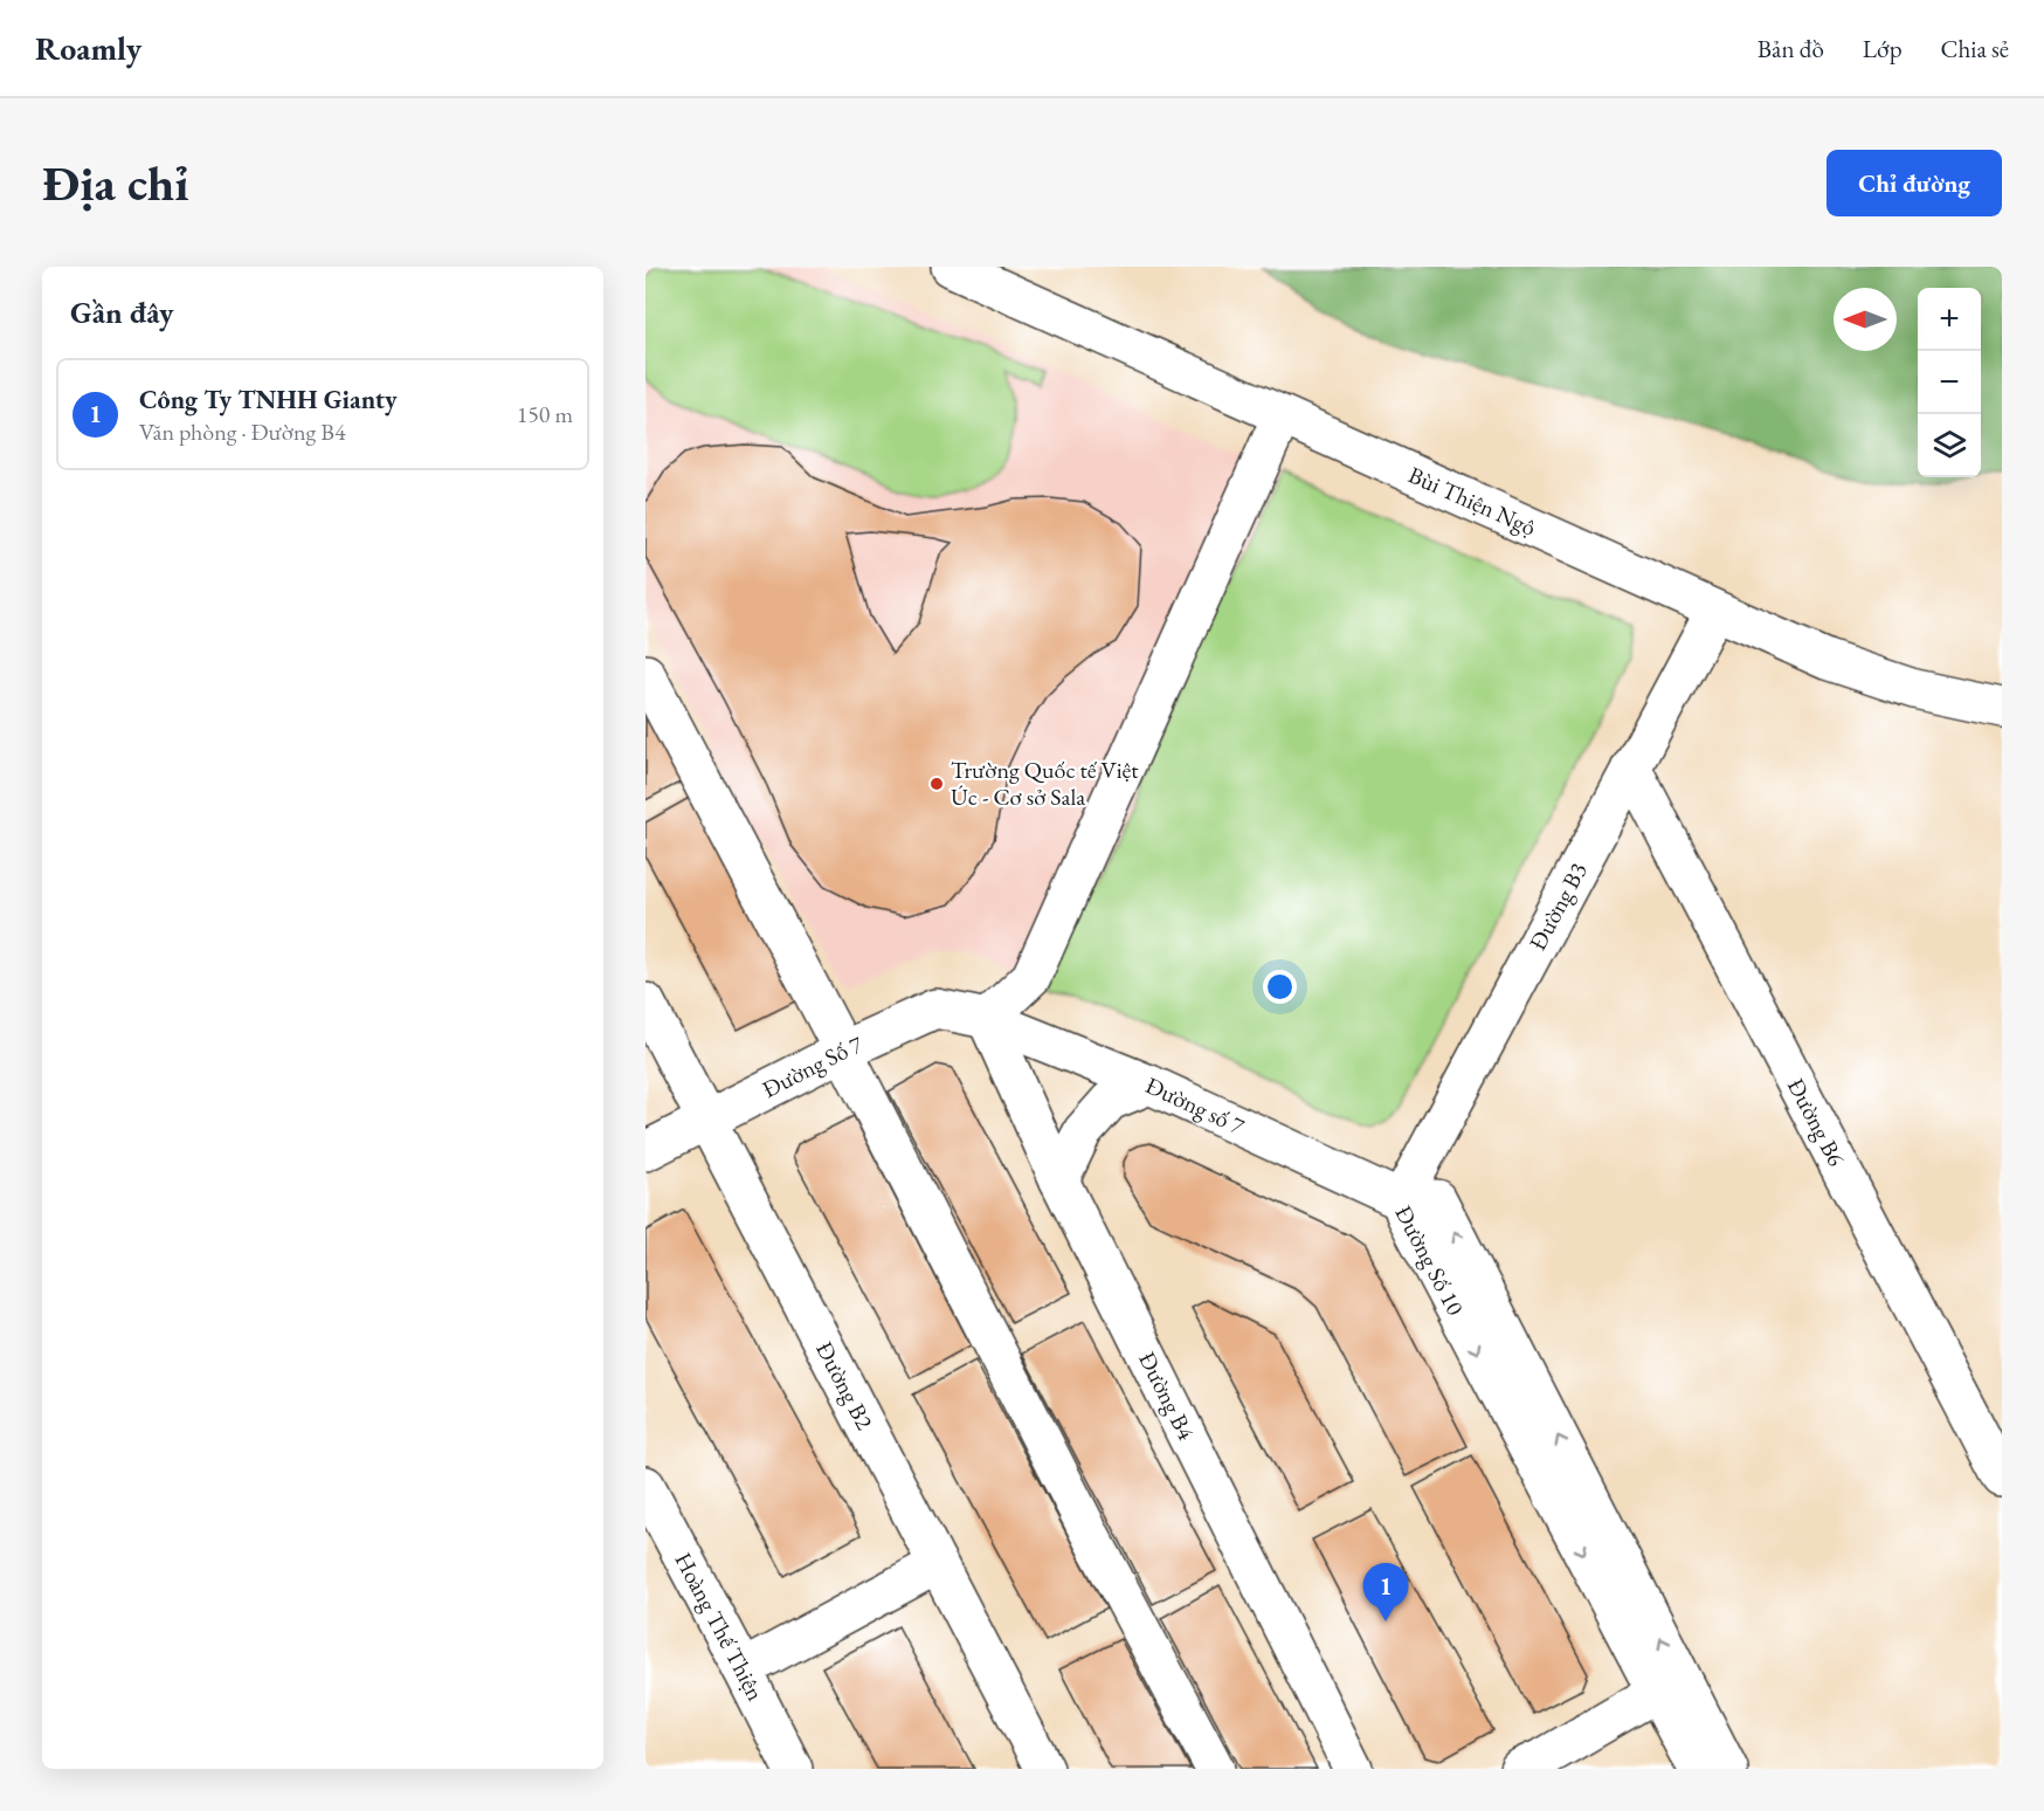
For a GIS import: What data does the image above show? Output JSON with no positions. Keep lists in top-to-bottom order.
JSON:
{
  "streets": {
    "street": [
      "Bùi Thiện Ngộ",
      "Đường B3",
      "Đường Số 7",
      "Đường số 7",
      "Đường B6",
      "Đường Số 10",
      "Đường B2",
      "Đường B4",
      "Hoàng Thế Thiện"
    ]
  },
  "crossings": [
    ["Bùi Thiện Ngộ", "Đường B3"],
    ["Đường B3", "Đường số 7"],
    ["Đường B3", "Đường B6"],
    ["Đường B3", "Đường Số 10"],
    ["Đường Số 7", "Đường số 7"],
    ["Đường Số 7", "Đường B2"],
    ["Đường Số 7", "Đường B4"],
    ["Đường số 7", "Đường Số 10"],
    ["Đường số 7", "Đường B4"]
  ],
  "places": ["Trường Quốc tế Việt Úc - Cơ sở Sala"],
  "north": "left",
  "page": {
    "header": "Roamly",
    "nav": ["Bản đồ", "Lớp", "Chia sẻ"],
    "buttons": "Chỉ đường",
    "title": "Địa chỉ",
    "heading": "Gần đây",
    "map_buttons": ["+", "−"],
    "list": [
      {
        "mark": "1",
        "name": "Công Ty TNHH Gianty",
        "note": "Văn phòng · Đường B4",
        "value": "150 m"
      }
    ],
    "pins": "1"
  }
}
